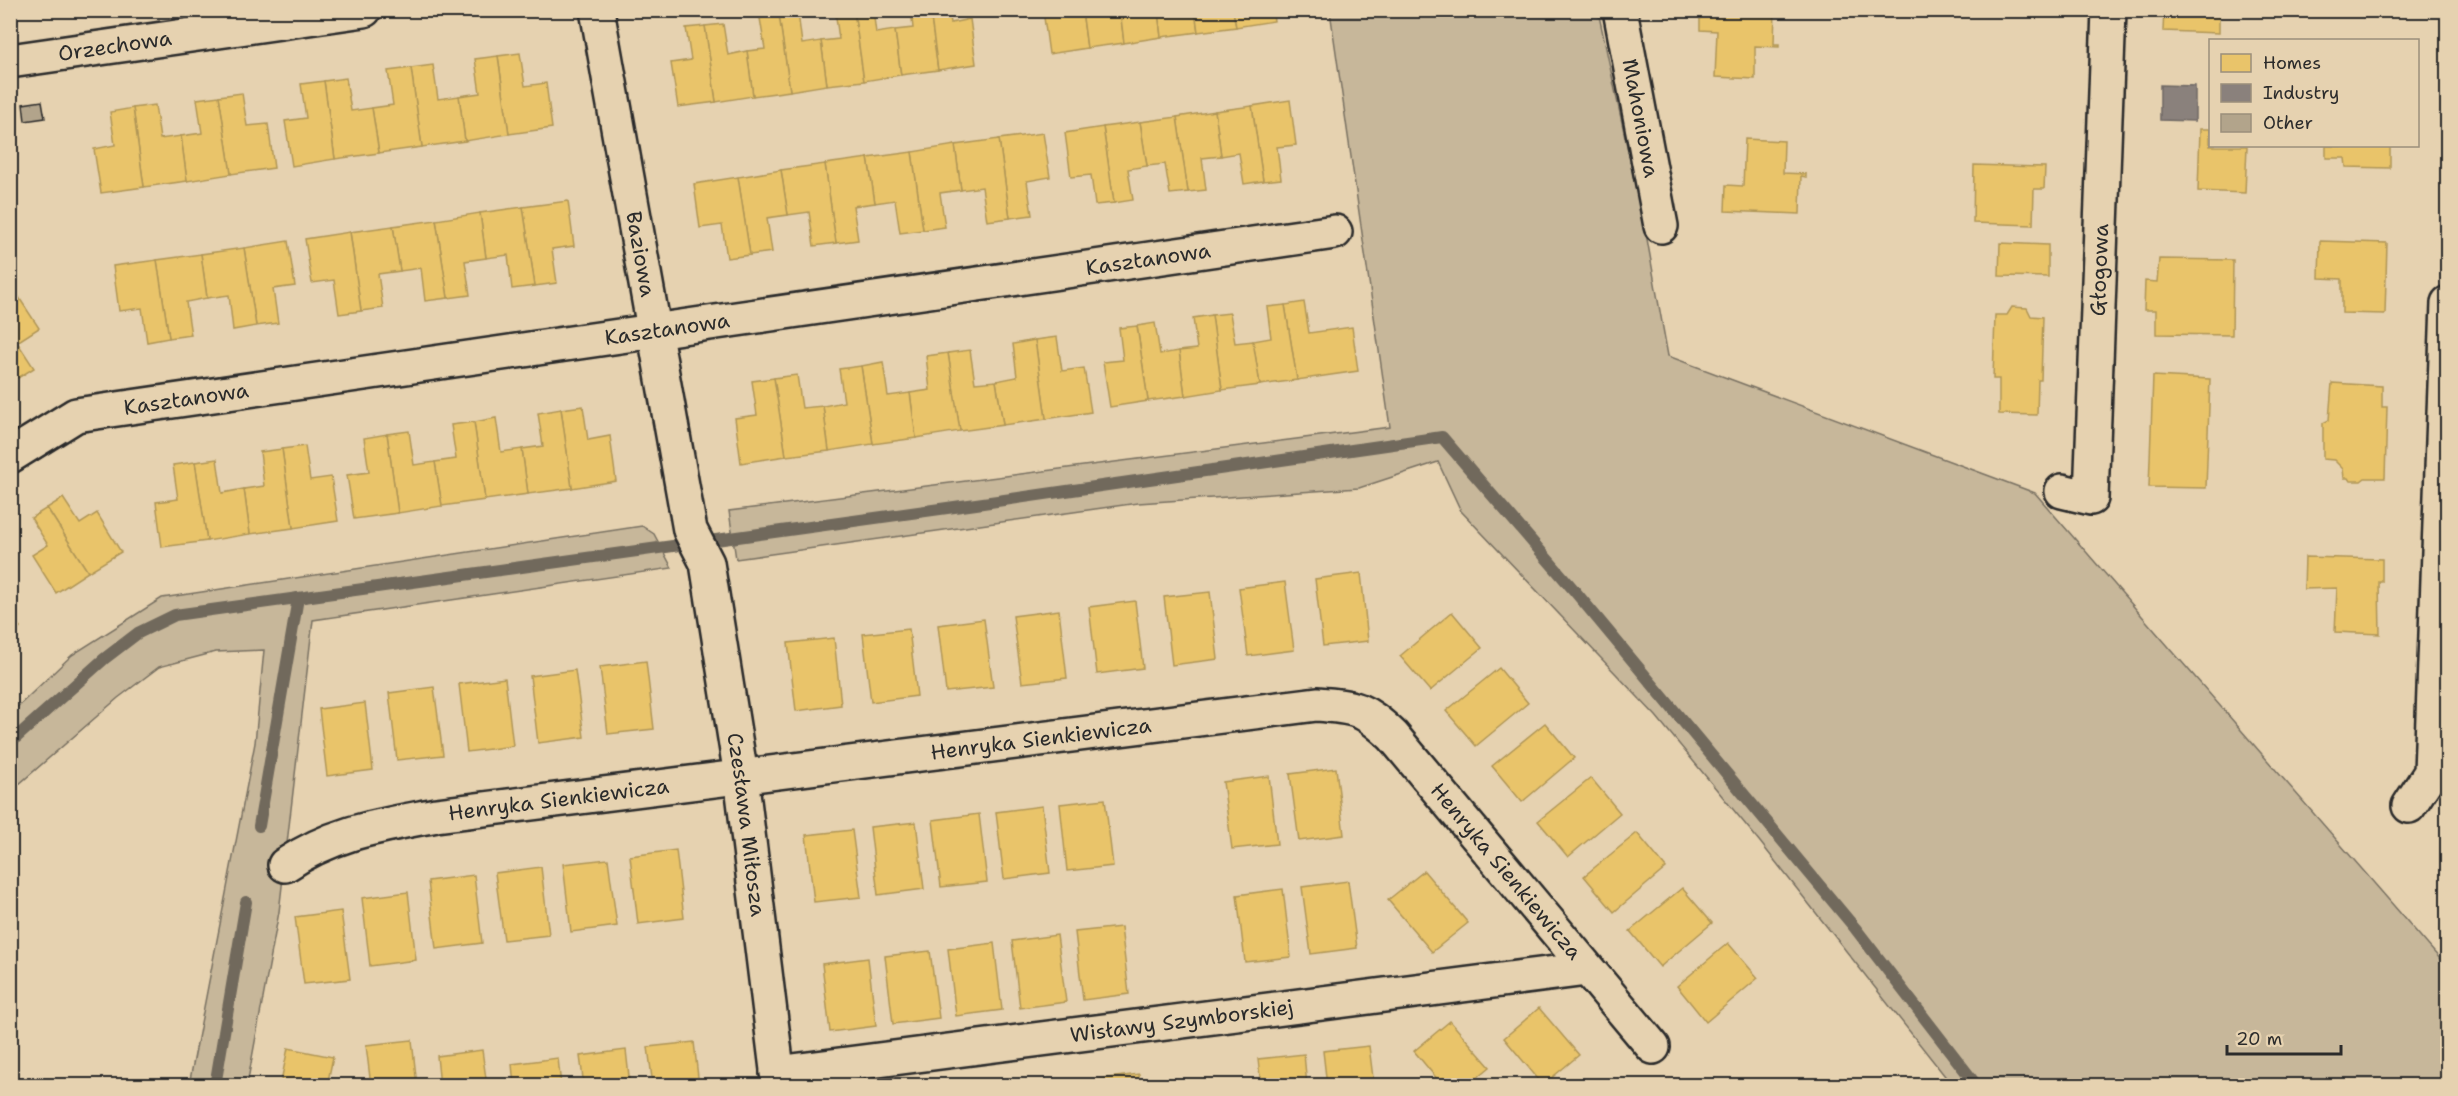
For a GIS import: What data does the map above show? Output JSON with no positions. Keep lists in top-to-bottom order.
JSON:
{
  "streets": {
    "street": [
      "Orzechowa",
      "Mahoniowa",
      "Baziowa",
      "Kasztanowa",
      "Głogowa",
      "Henryka Sienkiewicza",
      "Czesława Miłosza",
      "Wisławy Szymborskiej"
    ]
  },
  "crossings": [
    ["Baziowa", "Kasztanowa"],
    ["Baziowa", "Czesława Miłosza"],
    ["Henryka Sienkiewicza", "Czesława Miłosza"],
    ["Henryka Sienkiewicza", "Wisławy Szymborskiej"],
    ["Czesława Miłosza", "Wisławy Szymborskiej"]
  ],
  "legend": ["Homes", "Industry", "Other"],
  "scale_bar": "20 m"
}
